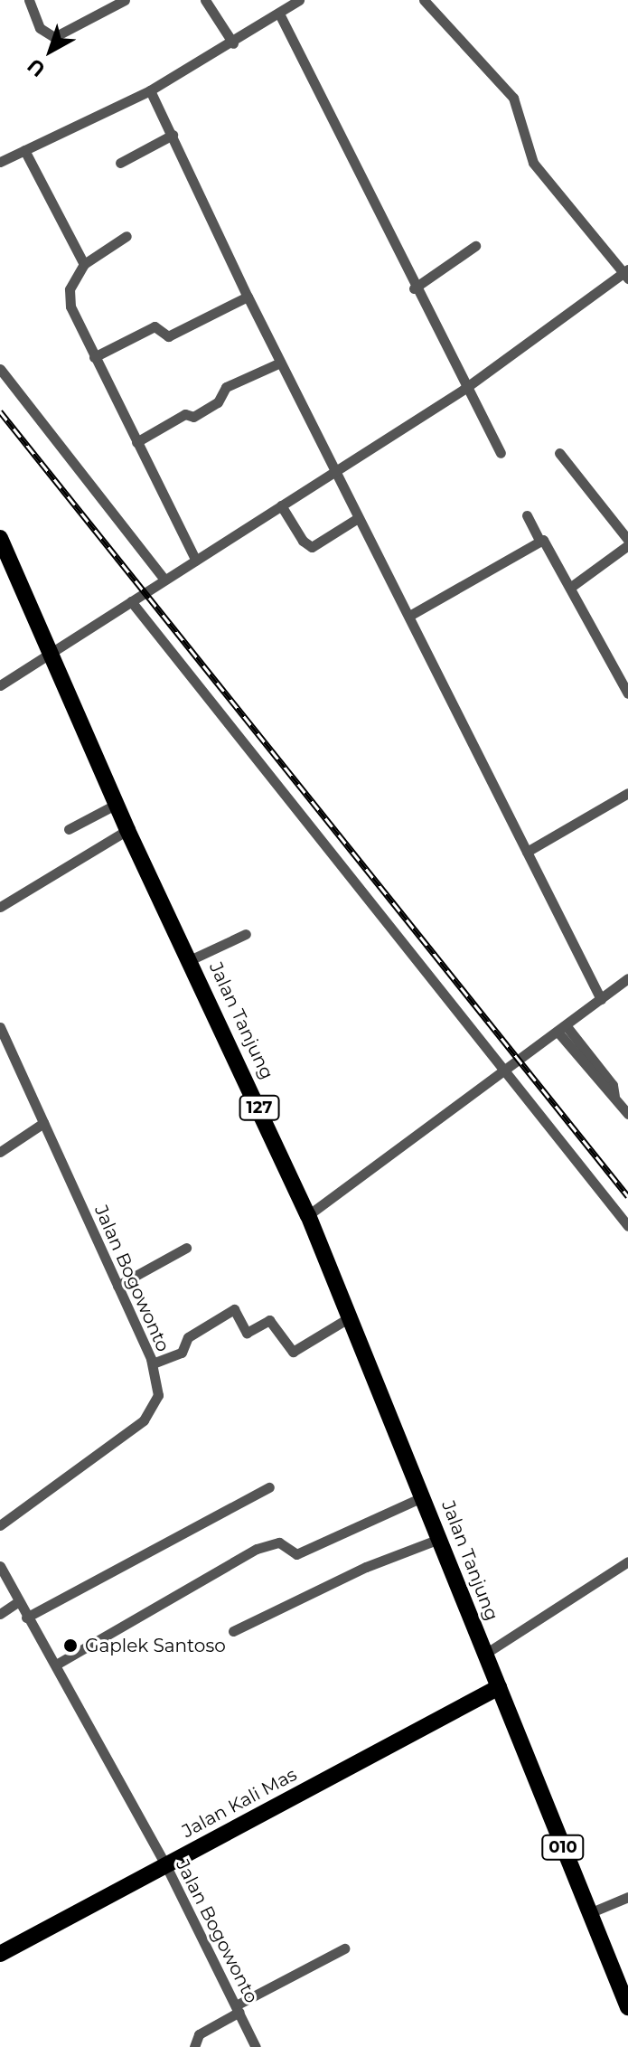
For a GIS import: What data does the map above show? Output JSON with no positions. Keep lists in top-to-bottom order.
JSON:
{
  "streets": {
    "main road": [
      "Jalan Tanjung",
      "127",
      "Jalan Kali Mas",
      "010"
    ],
    "street": ["Jalan Bogowonto"]
  },
  "crossings": [
    ["Jalan Tanjung", "Jalan Kali Mas"],
    ["Jalan Tanjung", "010"],
    ["Jalan Bogowonto", "Jalan Kali Mas"],
    ["Jalan Kali Mas", "010"]
  ],
  "places": ["Gaplek Santoso"],
  "north": "bottom left"
}
